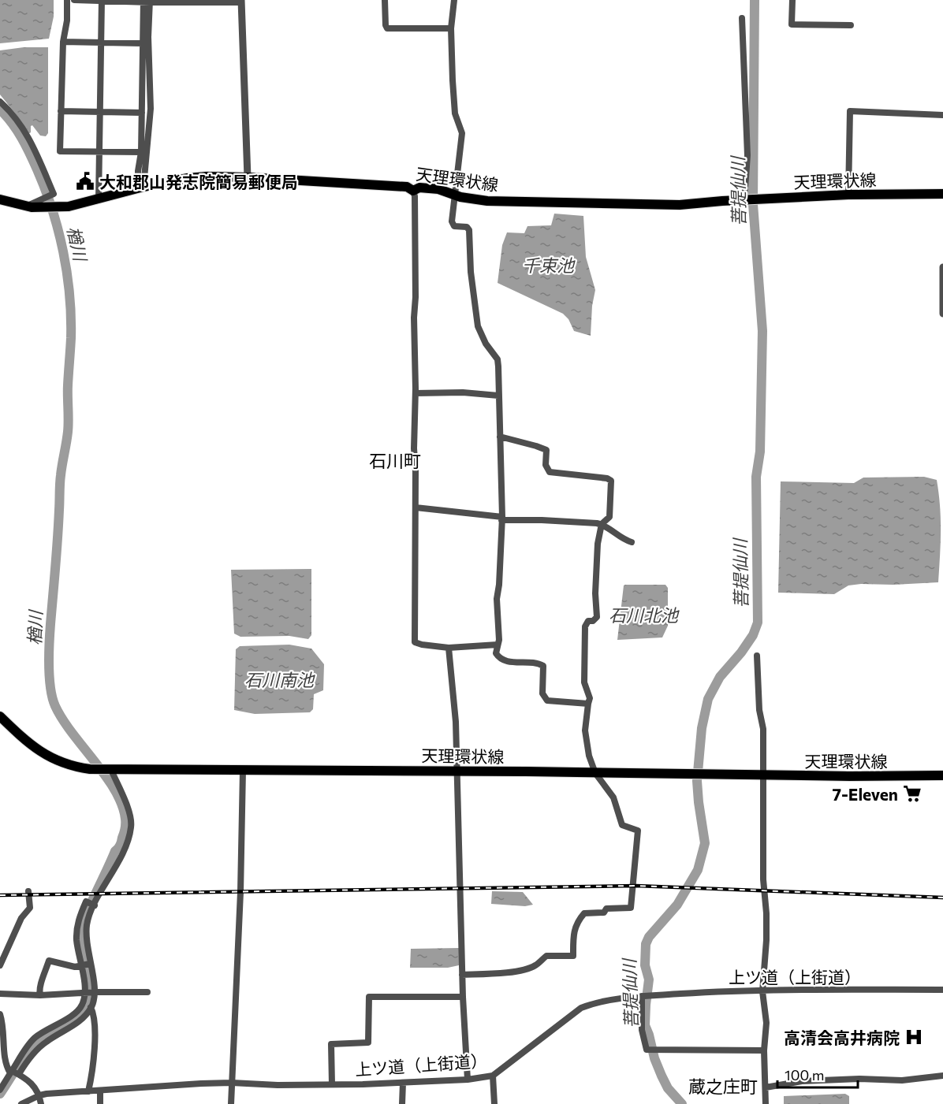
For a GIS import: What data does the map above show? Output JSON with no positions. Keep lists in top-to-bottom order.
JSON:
{
  "streets": {
    "main road": ["天理環状線"],
    "street": ["上ツ道（上街道）"]
  },
  "districts": ["石川町", "蔵之庄町"],
  "water": [
    "菩提仙川",
    "楢川",
    "千束池",
    "石川北池",
    "石川南池"
  ],
  "places": {
    "public building": ["大和郡山発志院簡易郵便局"],
    "supermarket": ["7-Eleven"],
    "hospital": ["高清会高井病院"]
  },
  "scale_bar": "100 m"
}
